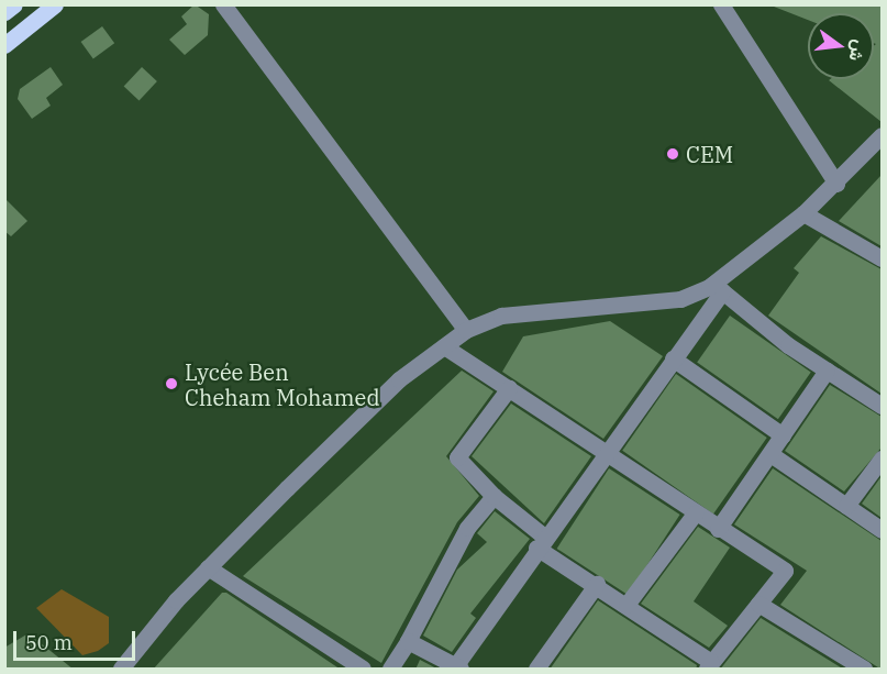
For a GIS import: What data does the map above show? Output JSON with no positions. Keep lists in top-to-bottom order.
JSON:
{
  "places": ["CEM", "Lycée Ben Cheham Mohamed"],
  "scale_bar": "50 m",
  "north": "right"
}
